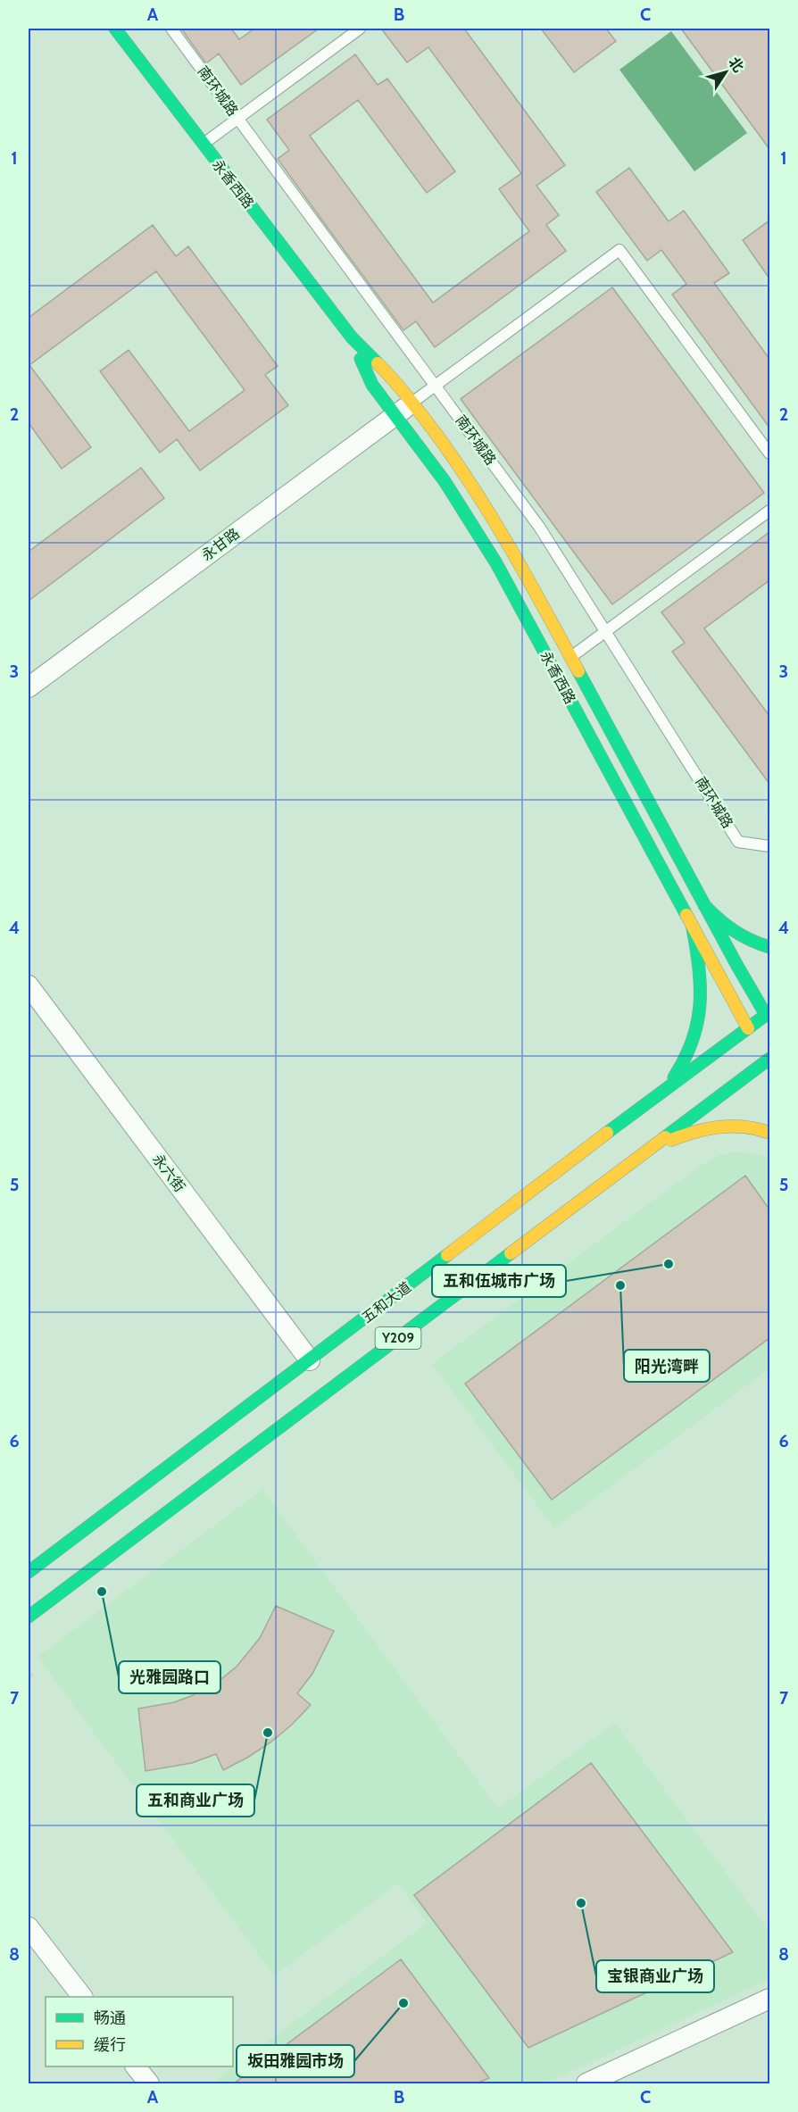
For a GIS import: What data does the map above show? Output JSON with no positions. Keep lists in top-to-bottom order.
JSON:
{
  "streets": {
    "main road": ["永香西路", "五和大道", "Y209"],
    "street": ["永甘路", "永六街"],
    "lane": ["南环城路"]
  },
  "crossings": [
    ["永香西路", "永甘路"],
    ["永香西路", "五和大道"],
    ["永六街", "五和大道"]
  ],
  "places": [
    "五和伍城市广场",
    "阳光湾畔",
    "光雅园路口",
    "五和商业广场",
    "宝银商业广场",
    "坂田雅园市场"
  ],
  "legend": ["畅通", "缓行"],
  "north": "top right",
  "grid": {
    "columns": ["A", "B", "C"],
    "rows": [
      "1",
      "2",
      "3",
      "4",
      "5",
      "6",
      "7",
      "8"
    ]
  }
}
